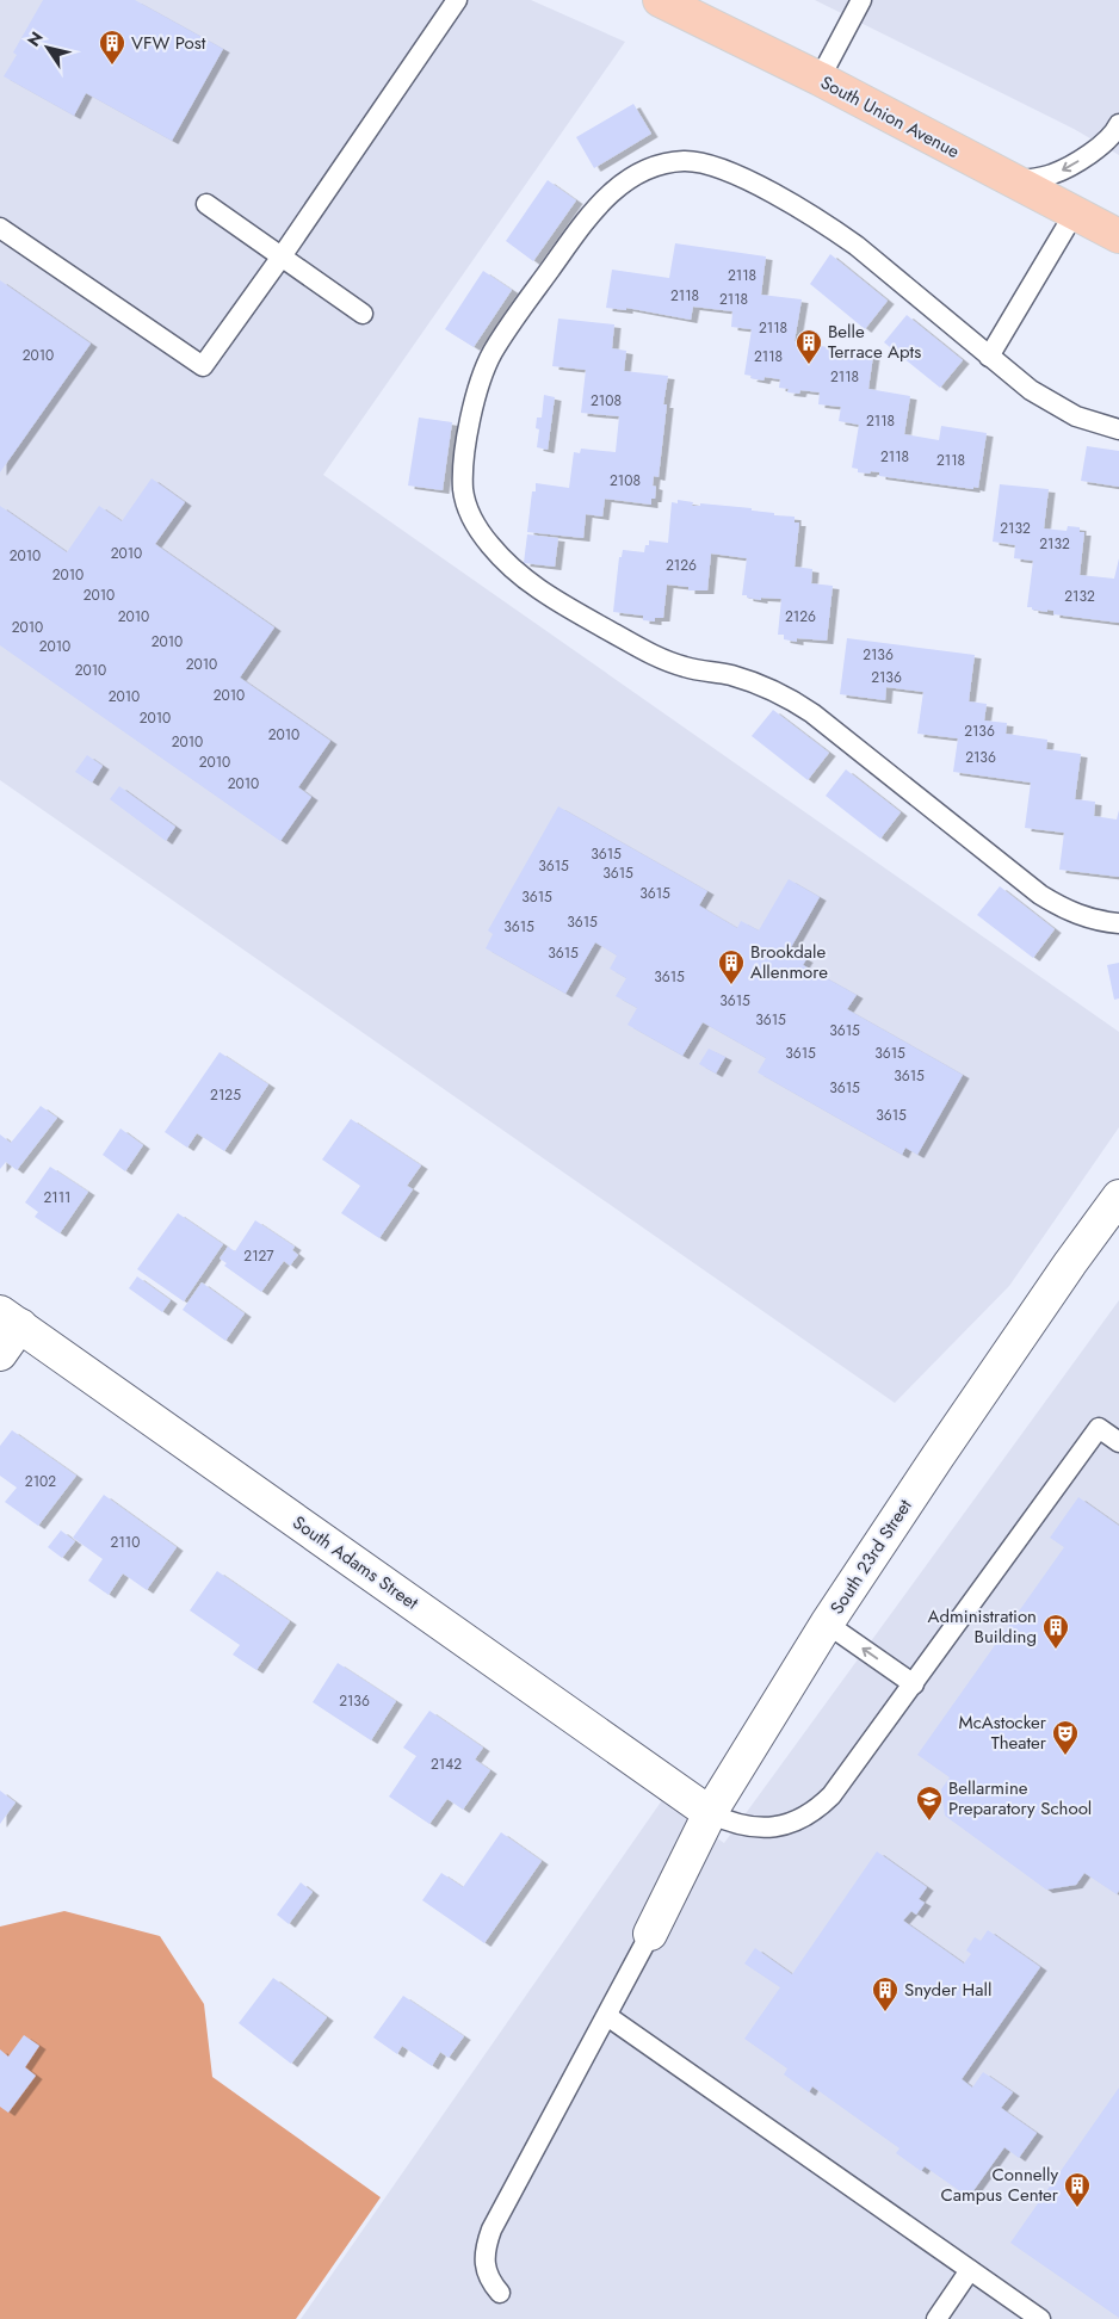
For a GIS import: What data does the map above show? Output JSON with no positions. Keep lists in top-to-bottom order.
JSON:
{
  "streets": {
    "main road": ["South Union Avenue"],
    "street": ["South 23rd Street", "South Adams Street"]
  },
  "crossings": [
    ["South 23rd Street", "South Adams Street"]
  ],
  "places": {
    "building": [
      "VFW Post",
      "Belle Terrace Apts",
      "Brookdale Allenmore",
      "Administration Building",
      "Snyder Hall",
      "Connelly Campus Center"
    ],
    "theatre": ["McAstocker Theater"],
    "school or university": ["Bellarmine Preparatory School"]
  },
  "house_numbers": [
    "2118",
    "2118",
    "2118",
    "2118",
    "2010",
    "2118",
    "2118",
    "2108",
    "2118",
    "2118",
    "2118",
    "2108",
    "2132",
    "2132",
    "2010",
    "2010",
    "2126",
    "2010",
    "2010",
    "2132",
    "2010",
    "2126",
    "2010",
    "2010",
    "2010",
    "2136",
    "2010",
    "2010",
    "2136",
    "2010",
    "2010",
    "2010",
    "2136",
    "2010",
    "2010",
    "2136",
    "2010",
    "2010",
    "3615",
    "3615",
    "3615",
    "3615",
    "3615",
    "3615",
    "3615",
    "3615",
    "3615",
    "3615",
    "3615",
    "3615",
    "3615",
    "3615",
    "3615",
    "3615",
    "2125",
    "3615",
    "2111",
    "2127",
    "2102",
    "2110",
    "2136",
    "2142"
  ],
  "north": "top left"
}
